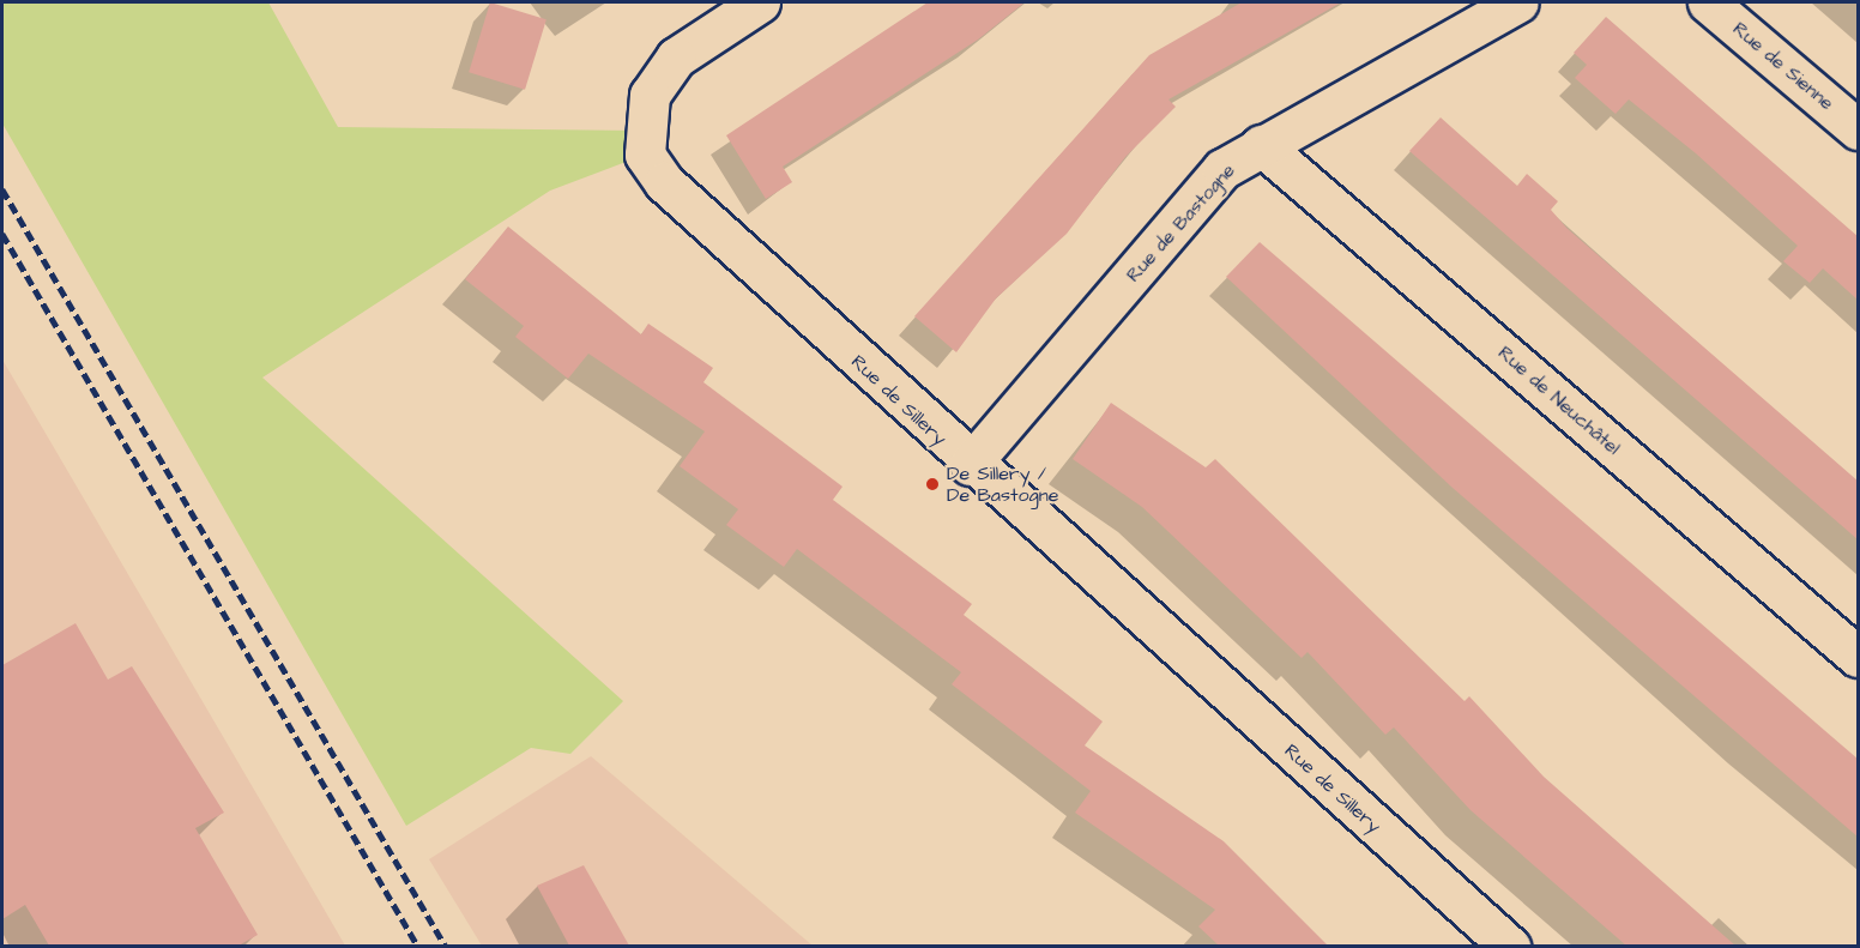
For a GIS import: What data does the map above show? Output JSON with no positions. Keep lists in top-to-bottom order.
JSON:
{
  "streets": {
    "street": [
      "Rue de Sienne",
      "Rue de Bastogne",
      "Rue de Sillery",
      "Rue de Neuchâtel"
    ]
  },
  "crossings": [
    ["Rue de Bastogne", "Rue de Sillery"],
    ["Rue de Bastogne", "Rue de Neuchâtel"]
  ],
  "places": ["De Sillery / De Bastogne"]
}
